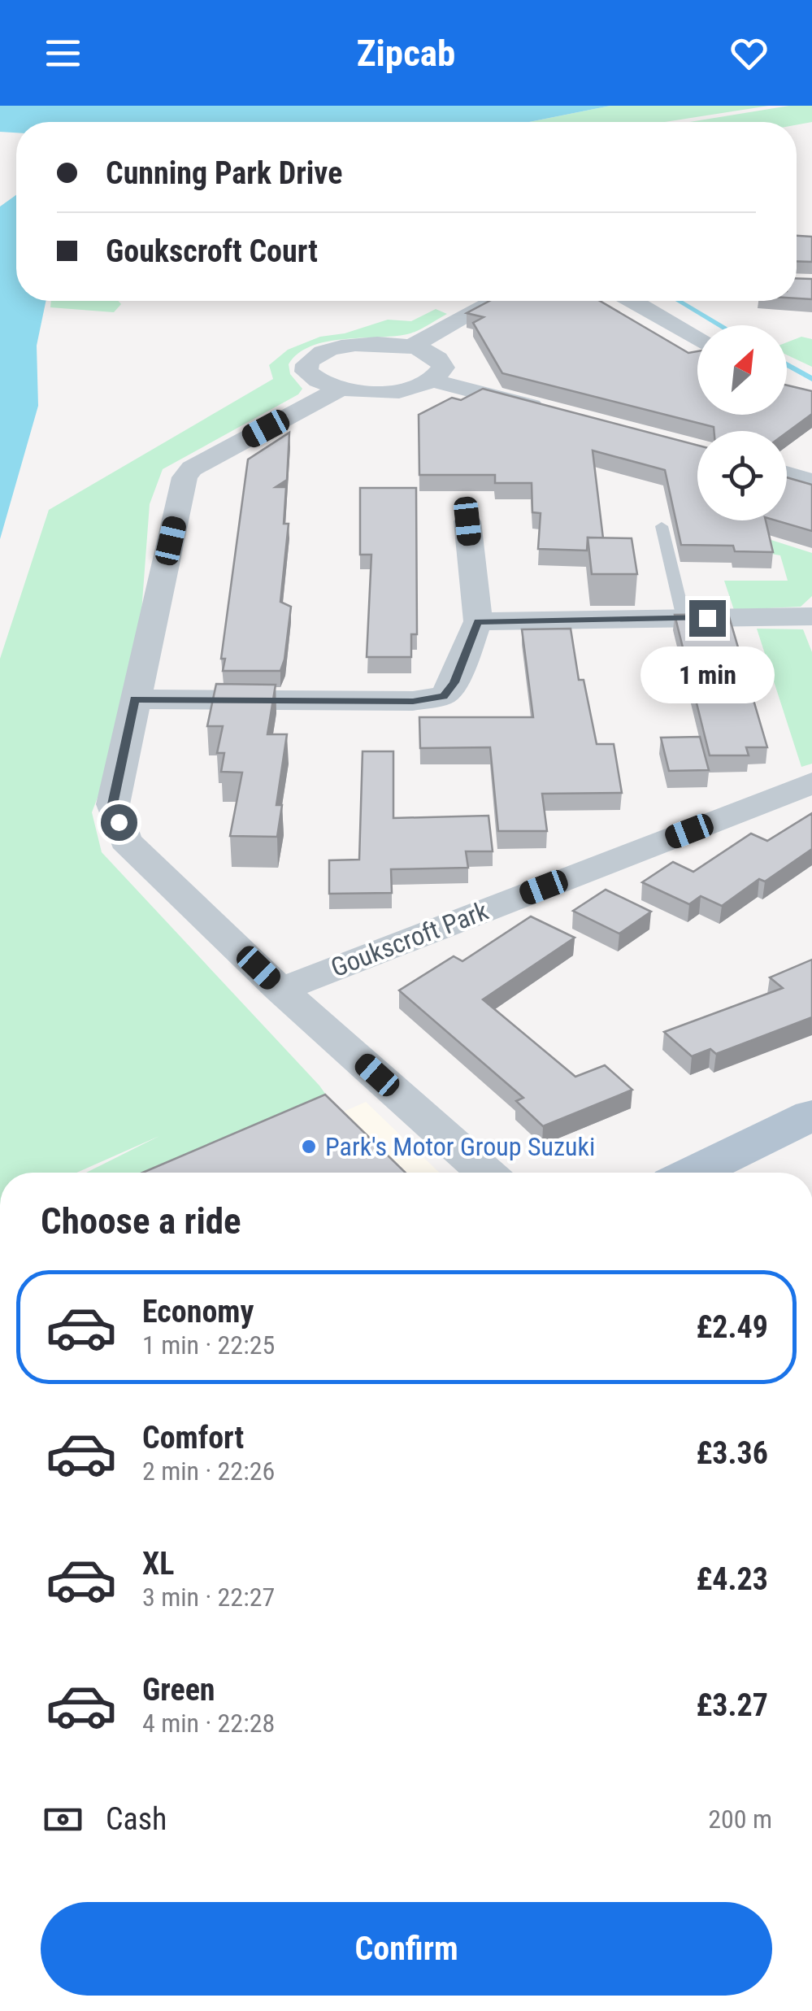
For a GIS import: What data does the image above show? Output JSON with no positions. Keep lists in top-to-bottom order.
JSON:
{
  "streets": {
    "street": ["Goukscroft Park"]
  },
  "places": ["Park's Motor Group Suzuki"],
  "north": "top right",
  "page": {
    "header": "Zipcab",
    "banner": ["Cunning Park Drive", "Goukscroft Court"],
    "bubble": "1 min",
    "heading": "Choose a ride",
    "list": [
      {
        "name": "Economy",
        "note": "1 min · 22:25",
        "value": "£2.49"
      },
      {
        "name": "Comfort",
        "note": "2 min · 22:26",
        "value": "£3.36"
      },
      {
        "name": "XL",
        "note": "3 min · 22:27",
        "value": "£4.23"
      },
      {
        "name": "Green",
        "note": "4 min · 22:28",
        "value": "£3.27"
      }
    ],
    "pay": ["Cash", "200 m"],
    "buttons": "Confirm"
  }
}
